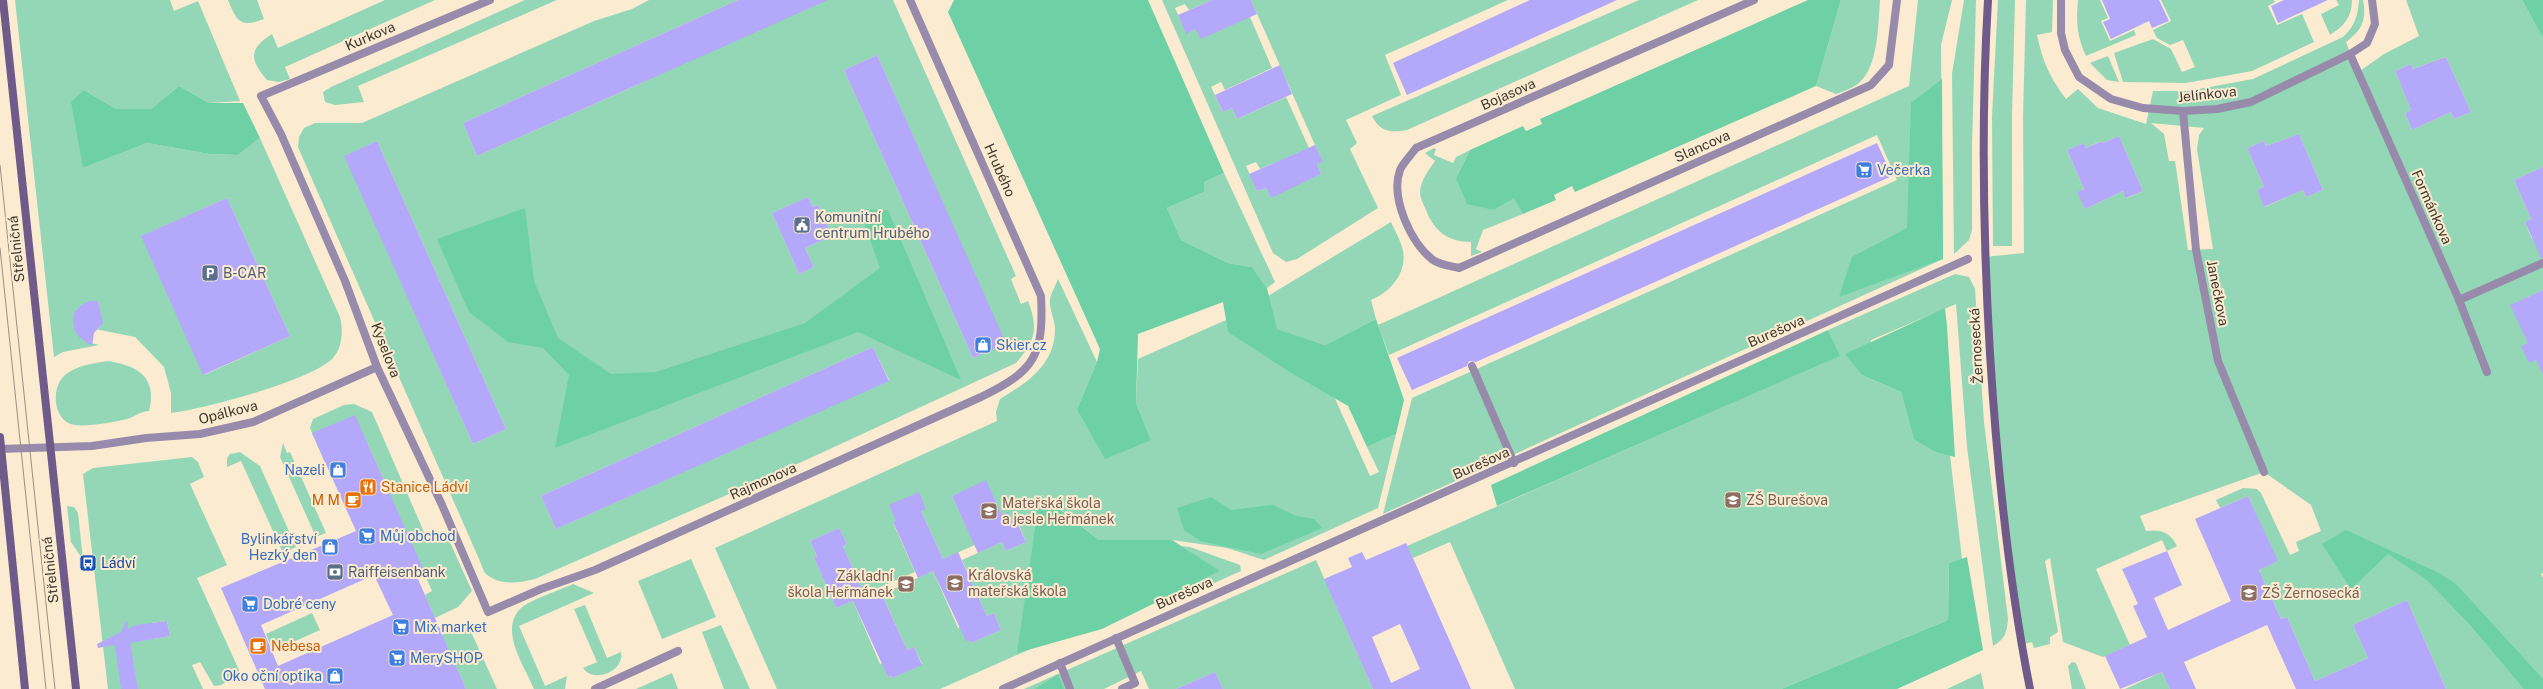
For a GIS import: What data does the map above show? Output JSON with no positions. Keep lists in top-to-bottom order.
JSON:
{
  "streets": {
    "main road": ["Střelničná", "Žernosecká"],
    "street": [
      "Kurkova",
      "Bojasova",
      "Jelínkova",
      "Slancova",
      "Hrubého",
      "Formánkova",
      "Janečkova",
      "Burešova",
      "Kyselova",
      "Opálkova",
      "Rajmonova"
    ]
  },
  "crossings": [
    ["Kurkova", "Kyselova"],
    ["Bojasova", "Slancova"],
    ["Jelínkova", "Formánkova"],
    ["Jelínkova", "Janečkova"],
    ["Hrubého", "Rajmonova"],
    ["Střelničná", "Opálkova"],
    ["Kyselova", "Opálkova"],
    ["Kyselova", "Rajmonova"]
  ],
  "places": {
    "supermarket": [
      "Večerka",
      "Můj obchod",
      "Dobré ceny",
      "Mix market",
      "MerySHOP"
    ],
    "public building": ["Komunitní centrum Hrubého"],
    "parking": ["B-CAR"],
    "shop": [
      "Skier.cz",
      "Nazeli",
      "Bylinkářství Hezký den",
      "Oko oční optika"
    ],
    "restaurant": ["Stanice Ládví"],
    "cafe": ["M M", "Nebesa"],
    "school or university": [
      "ZŠ Burešova",
      "Mateřská škola a jesle Heřmánek",
      "Královská mateřská škola",
      "Základní škola Heřmánek",
      "ZŠ Žernosecká"
    ],
    "bus stop": ["Ládví"],
    "bank": ["Raiffeisenbank"]
  }
}
